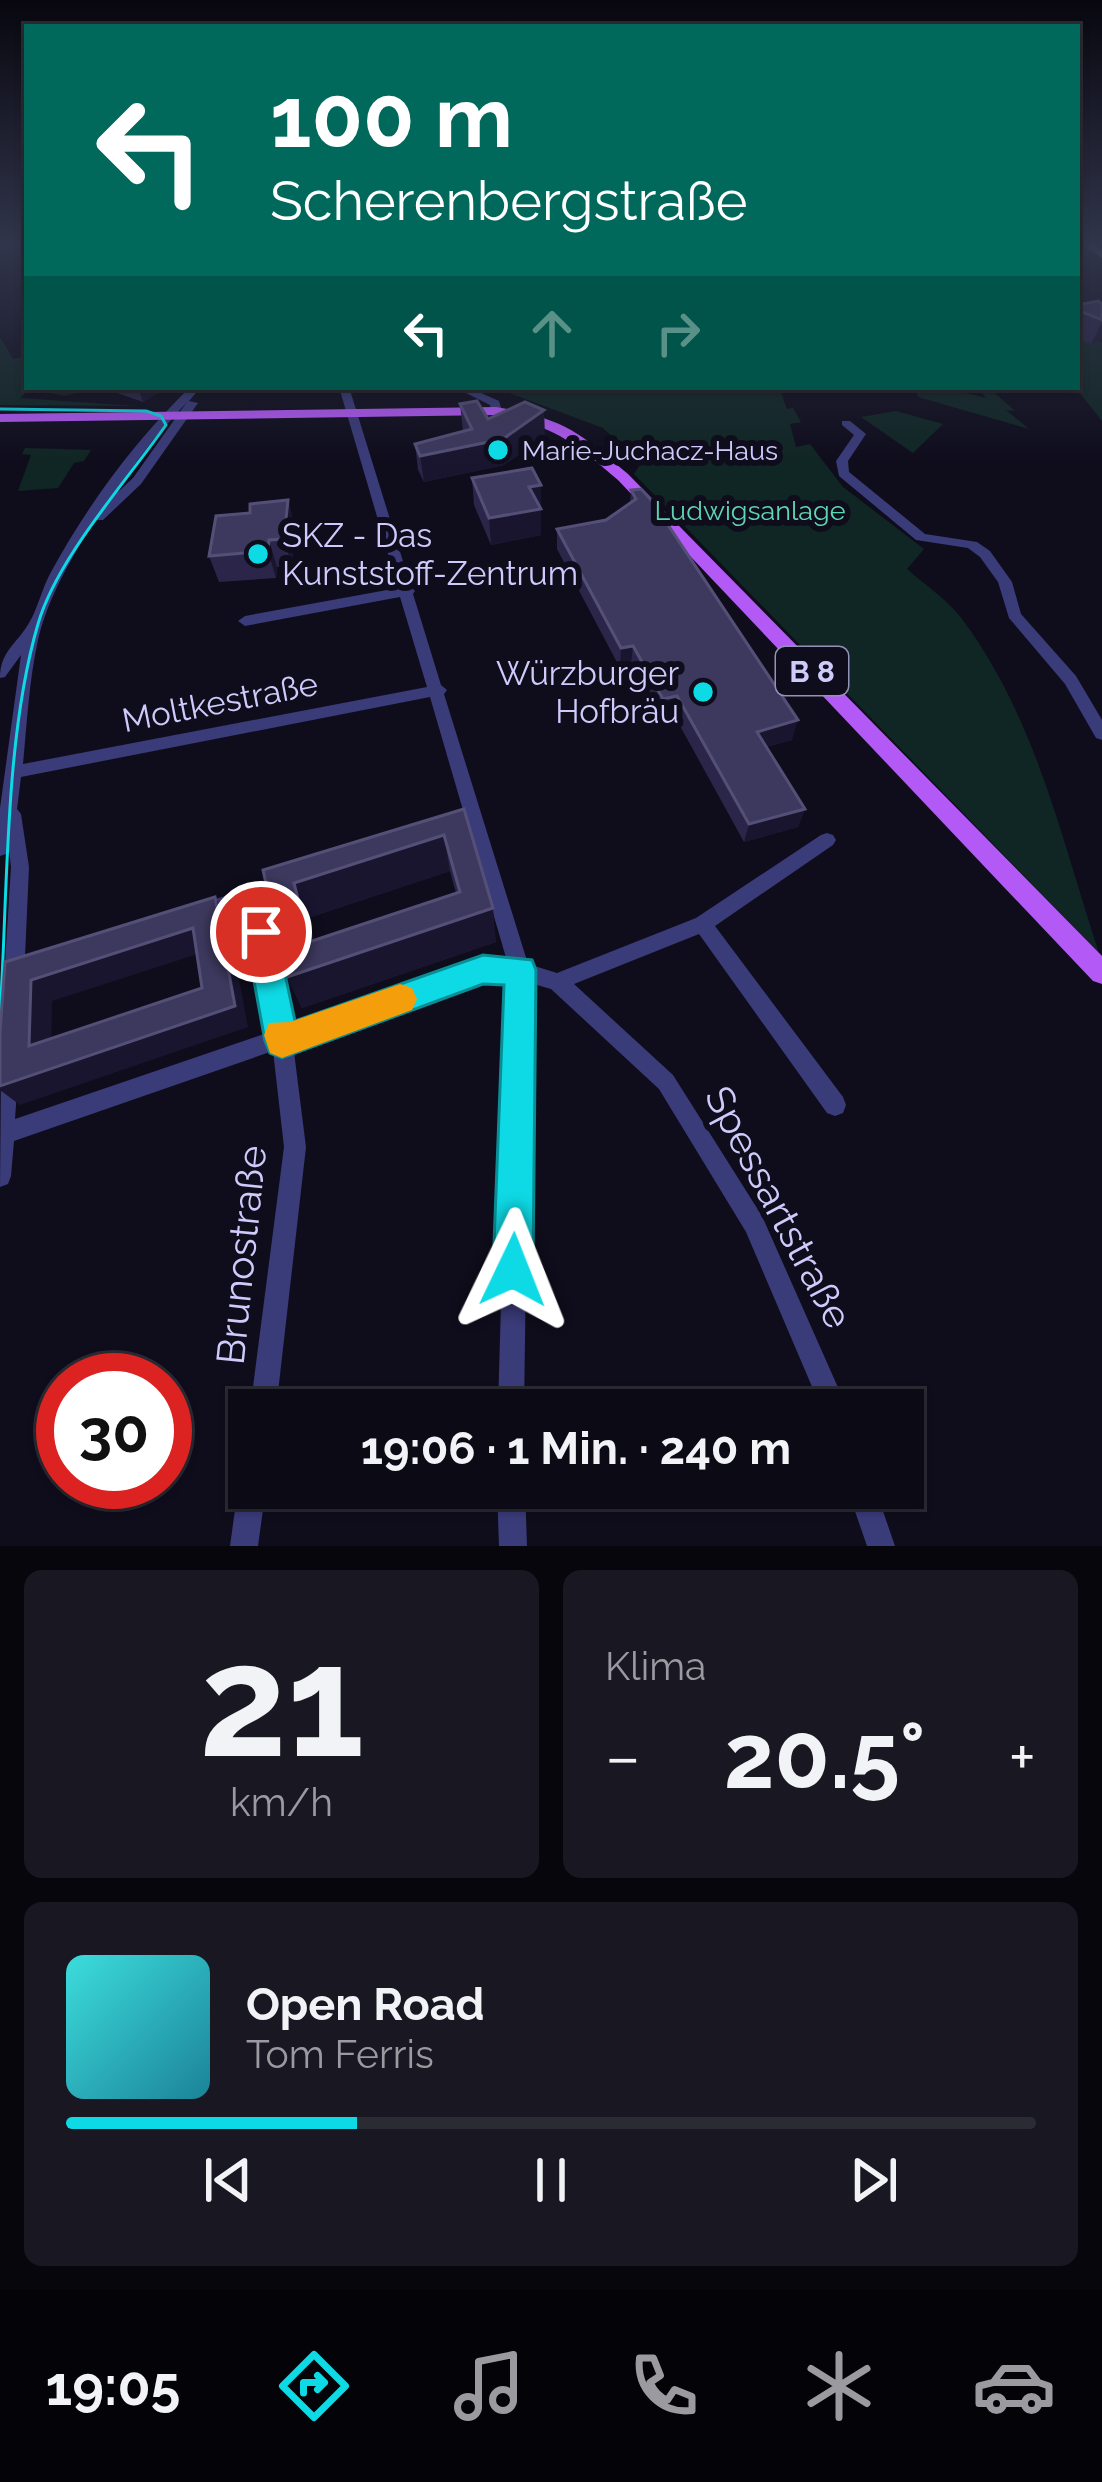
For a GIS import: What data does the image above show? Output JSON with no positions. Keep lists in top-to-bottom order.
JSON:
{
  "streets": {
    "main road": ["B 8"],
    "street": ["Moltkestraße", "Spessartstraße", "Brunostraße"]
  },
  "parks": ["Ludwigsanlage"],
  "places": ["Marie-Juchacz-Haus", "SKZ - Das Kunststoff-Zentrum", "Würzburger Hofbräu"],
  "page": {
    "turn": ["100 m", "Scherenbergstraße"],
    "limit": "30",
    "trip": "19:06 · 1 Min. · 240 m",
    "tile": [
      ["21", "km/h"],
      "Klima"
    ],
    "heat": ["−", "20.5°", "+"],
    "song": ["Open Road", "Tom Ferris"],
    "tabs": "19:05"
  }
}
